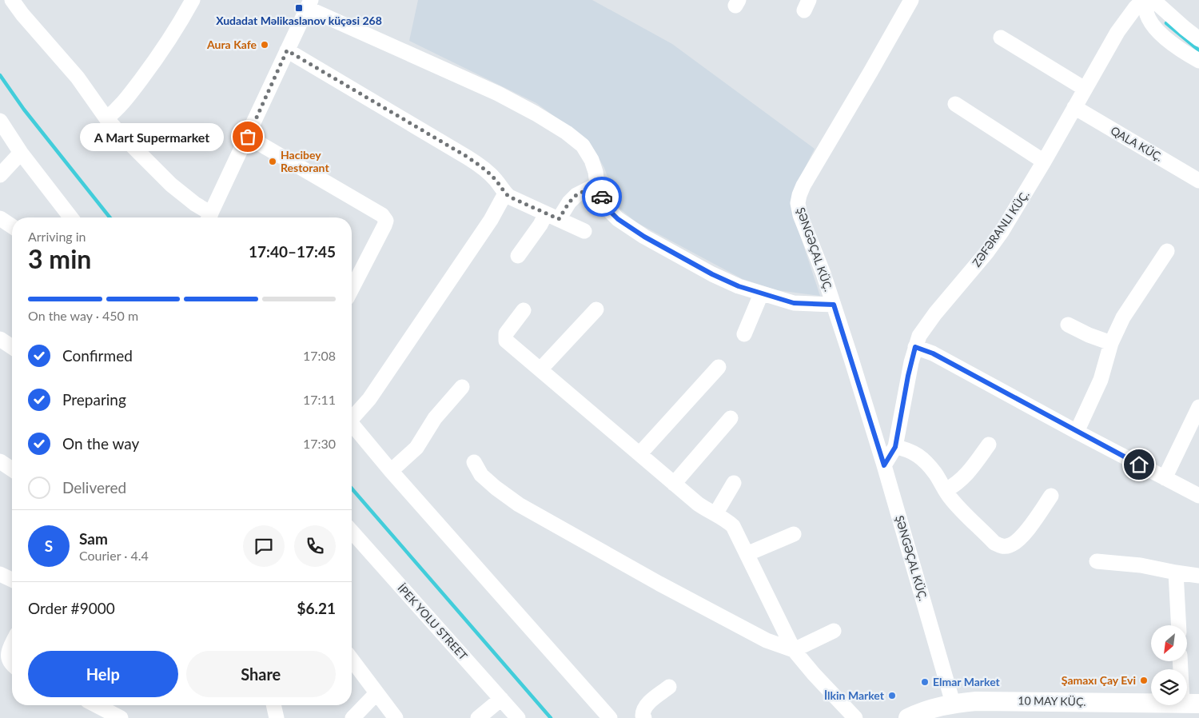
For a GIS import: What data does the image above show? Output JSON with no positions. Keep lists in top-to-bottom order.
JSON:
{
  "streets": {
    "main road": ["10 MAY KÜÇ."],
    "street": ["QALA KÜÇ.", "ŞƏNGƏÇAL KÜÇ.", "İPEK YOLU STREET"]
  },
  "crossings": [
    ["ŞƏNGƏÇAL KÜÇ.", "10 MAY KÜÇ."]
  ],
  "places": {
    "transit": ["Xudadat Məlikaslanov küçəsi 268"],
    "other": [
      "Aura Kafe",
      "A Mart Supermarket",
      "Hacibey Restorant",
      "Şamaxı Çay Evi",
      "Elmar Market",
      "İlkin Market"
    ]
  },
  "north": "bottom left",
  "page": {
    "bubble": "A Mart Supermarket",
    "heading": ["3 min", "Arriving in", "17:40–17:45"],
    "panel": [
      "Sam",
      "Courier · 4.4",
      "Order #9000",
      "$6.21"
    ],
    "bar": "On the way · 450 m",
    "list": [
      ["Confirmed", "17:08"],
      ["Preparing", "17:11"],
      ["On the way", "17:30"],
      "Delivered"
    ],
    "round": "S",
    "buttons": ["Help", "Share"]
  }
}
